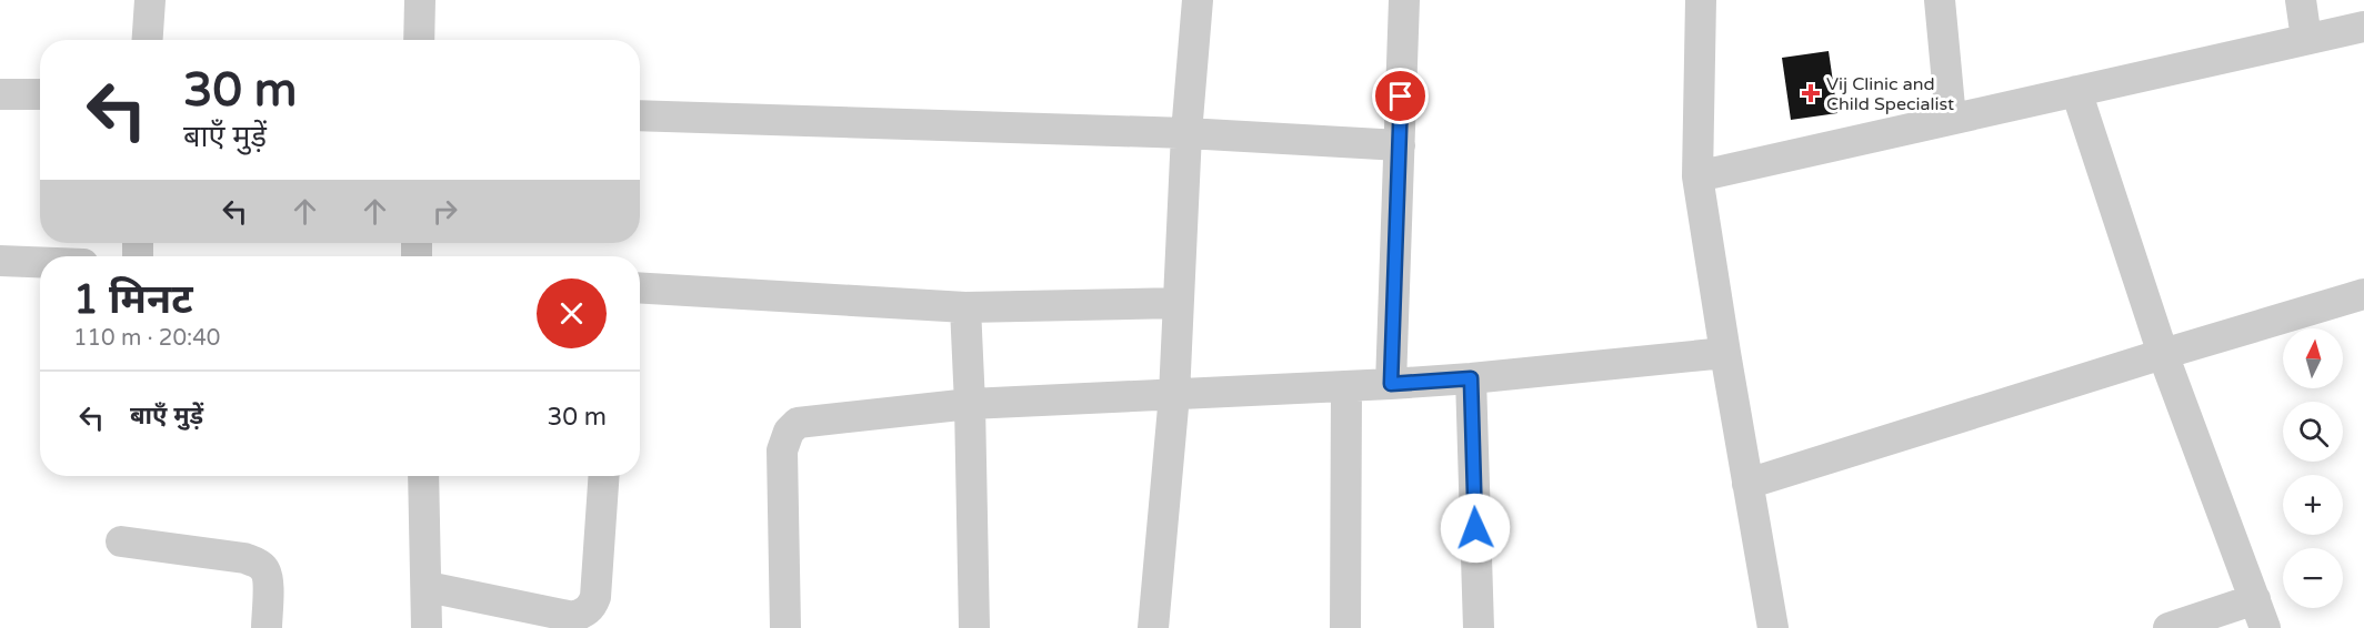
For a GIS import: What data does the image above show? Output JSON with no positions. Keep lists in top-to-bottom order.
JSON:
{
  "places": {
    "health": ["Vij Clinic and Child Specialist"]
  },
  "north": "top",
  "page": {
    "turn": ["30 m", "बाएँ मुड़ें"],
    "heading": ["1 मिनट", "110 m · 20:40"],
    "map_buttons": ["+", "−"],
    "list": [
      {
        "name": "बाएँ मुड़ें",
        "value": "30 m"
      }
    ]
  }
}
